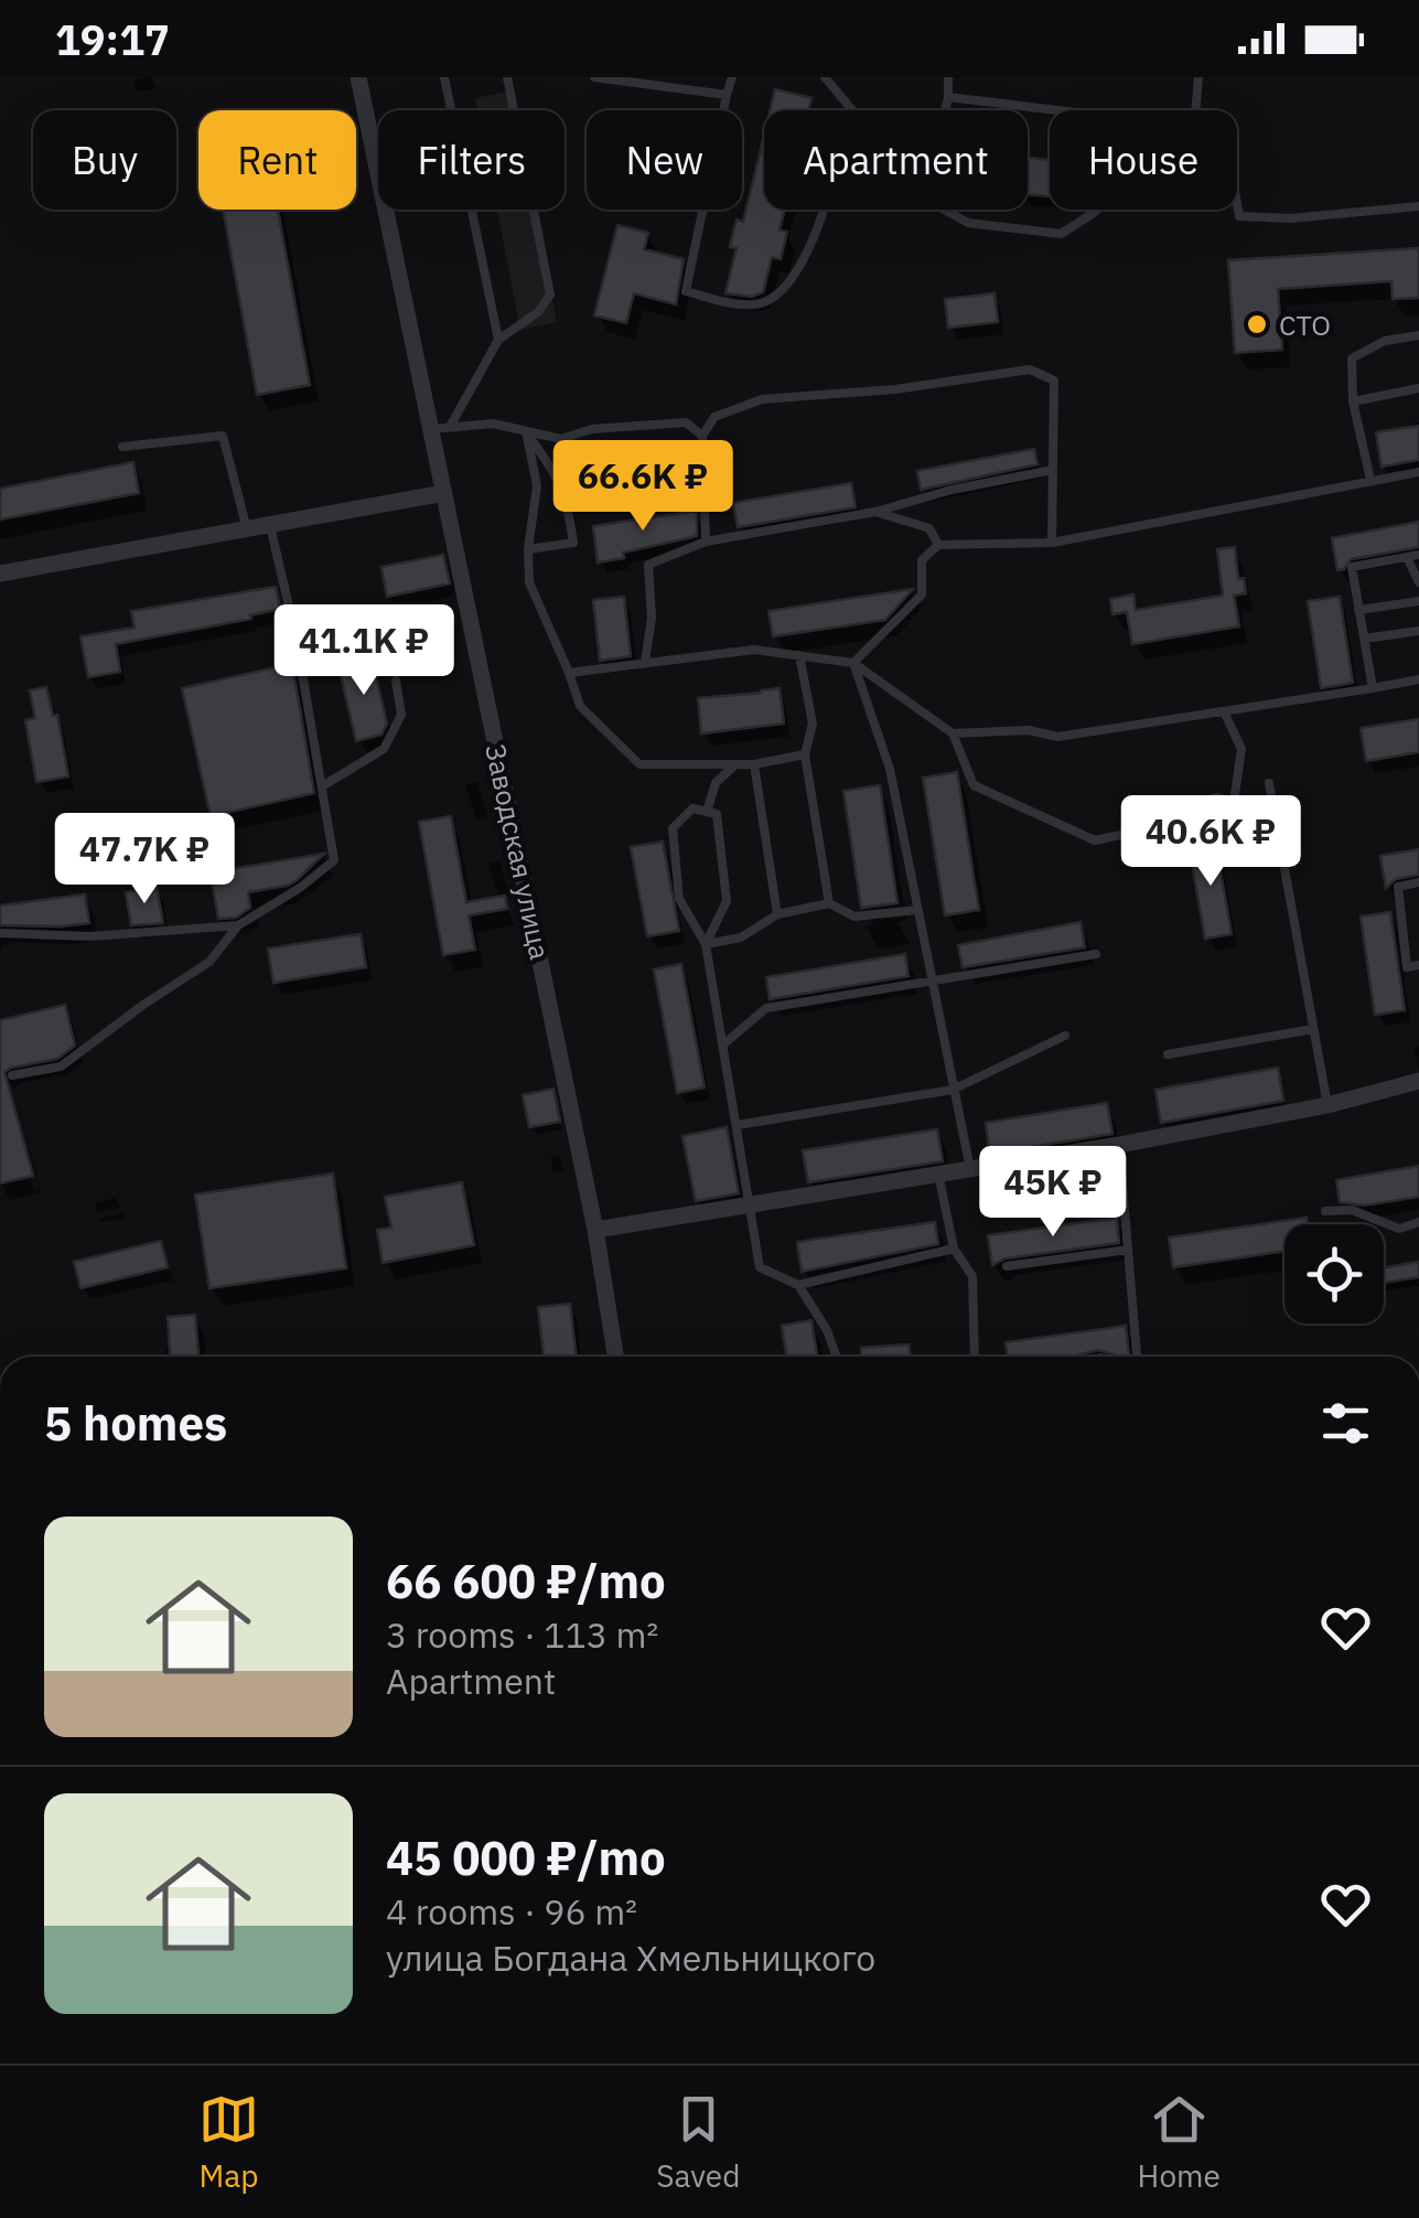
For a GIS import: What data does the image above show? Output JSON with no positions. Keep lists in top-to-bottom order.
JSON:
{
  "streets": {
    "street": ["Заводская улица"]
  },
  "places": ["СТО"],
  "page": {
    "status": "19:17",
    "chip": [
      "Buy",
      "Rent",
      "Filters",
      "New",
      "Apartment",
      "House"
    ],
    "price": [
      "66.6K ₽",
      "41.1K ₽",
      "40.6K ₽",
      "47.7K ₽",
      "45K ₽"
    ],
    "heading": "5 homes",
    "list": [
      {
        "name": "66 600 ₽/mo",
        "note": "3 rooms · 113 m² · Apartment"
      },
      {
        "name": "45 000 ₽/mo",
        "note": "4 rooms · 96 m² · улица Богдана Хмельницкого"
      }
    ],
    "tabs": ["Map", "Saved", "Home"]
  }
}
